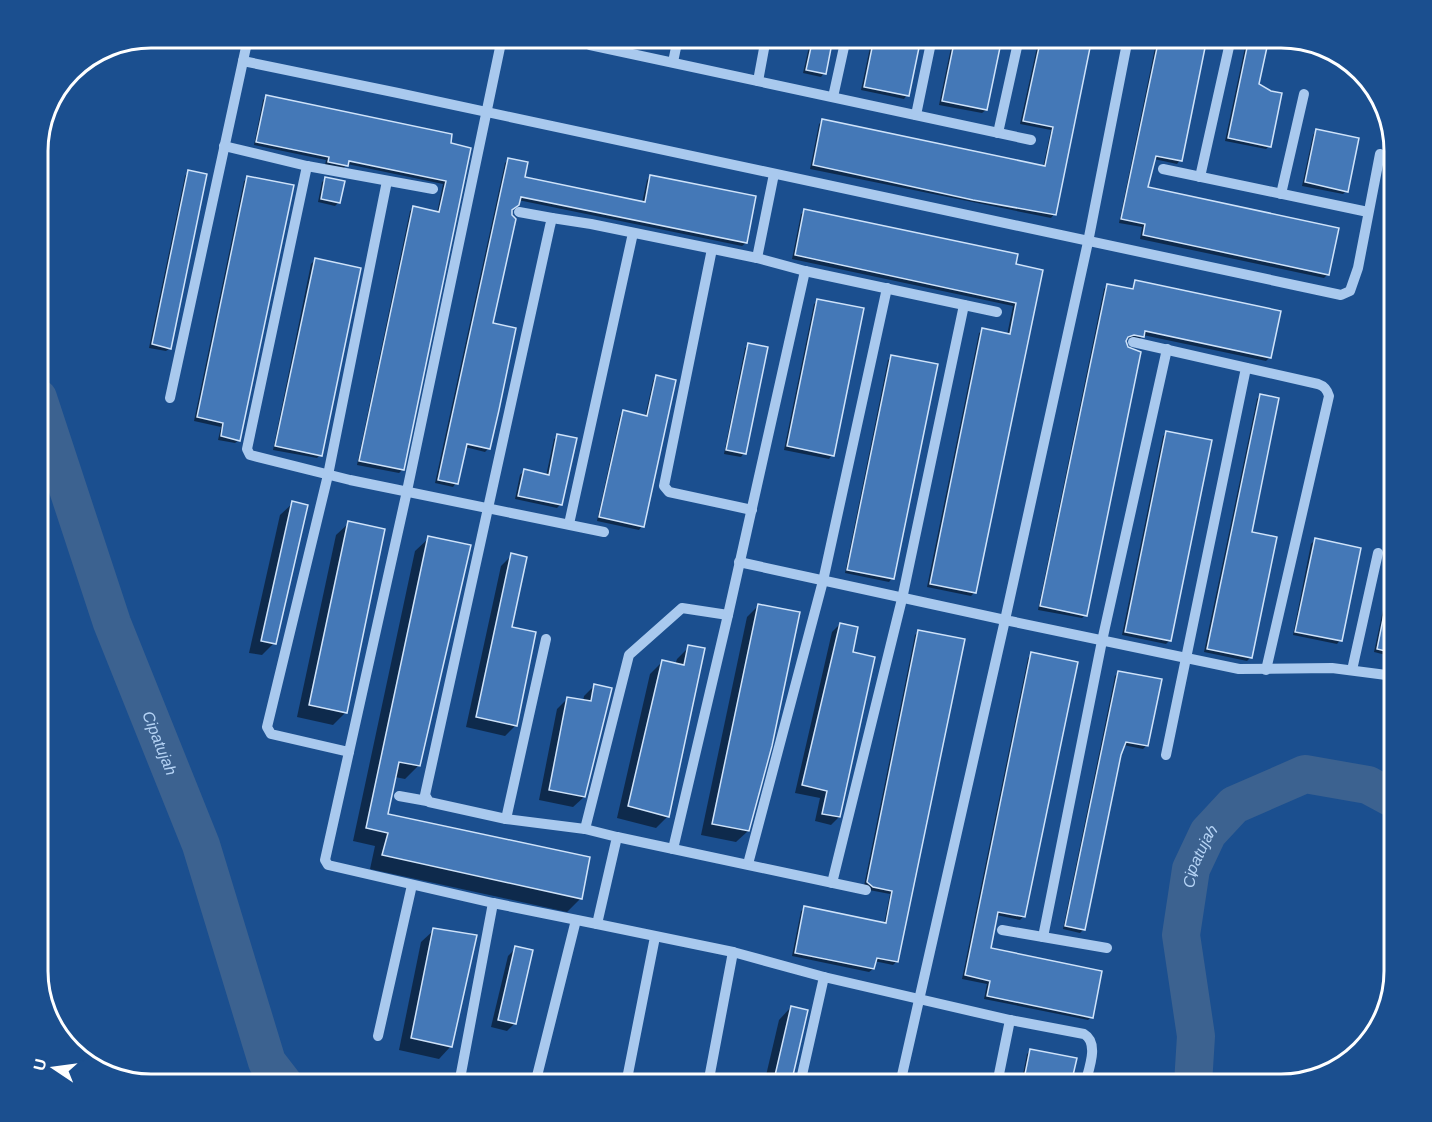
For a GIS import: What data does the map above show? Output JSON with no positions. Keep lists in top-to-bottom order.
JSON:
{
  "water": ["Cipatujah"],
  "north": "left"
}
